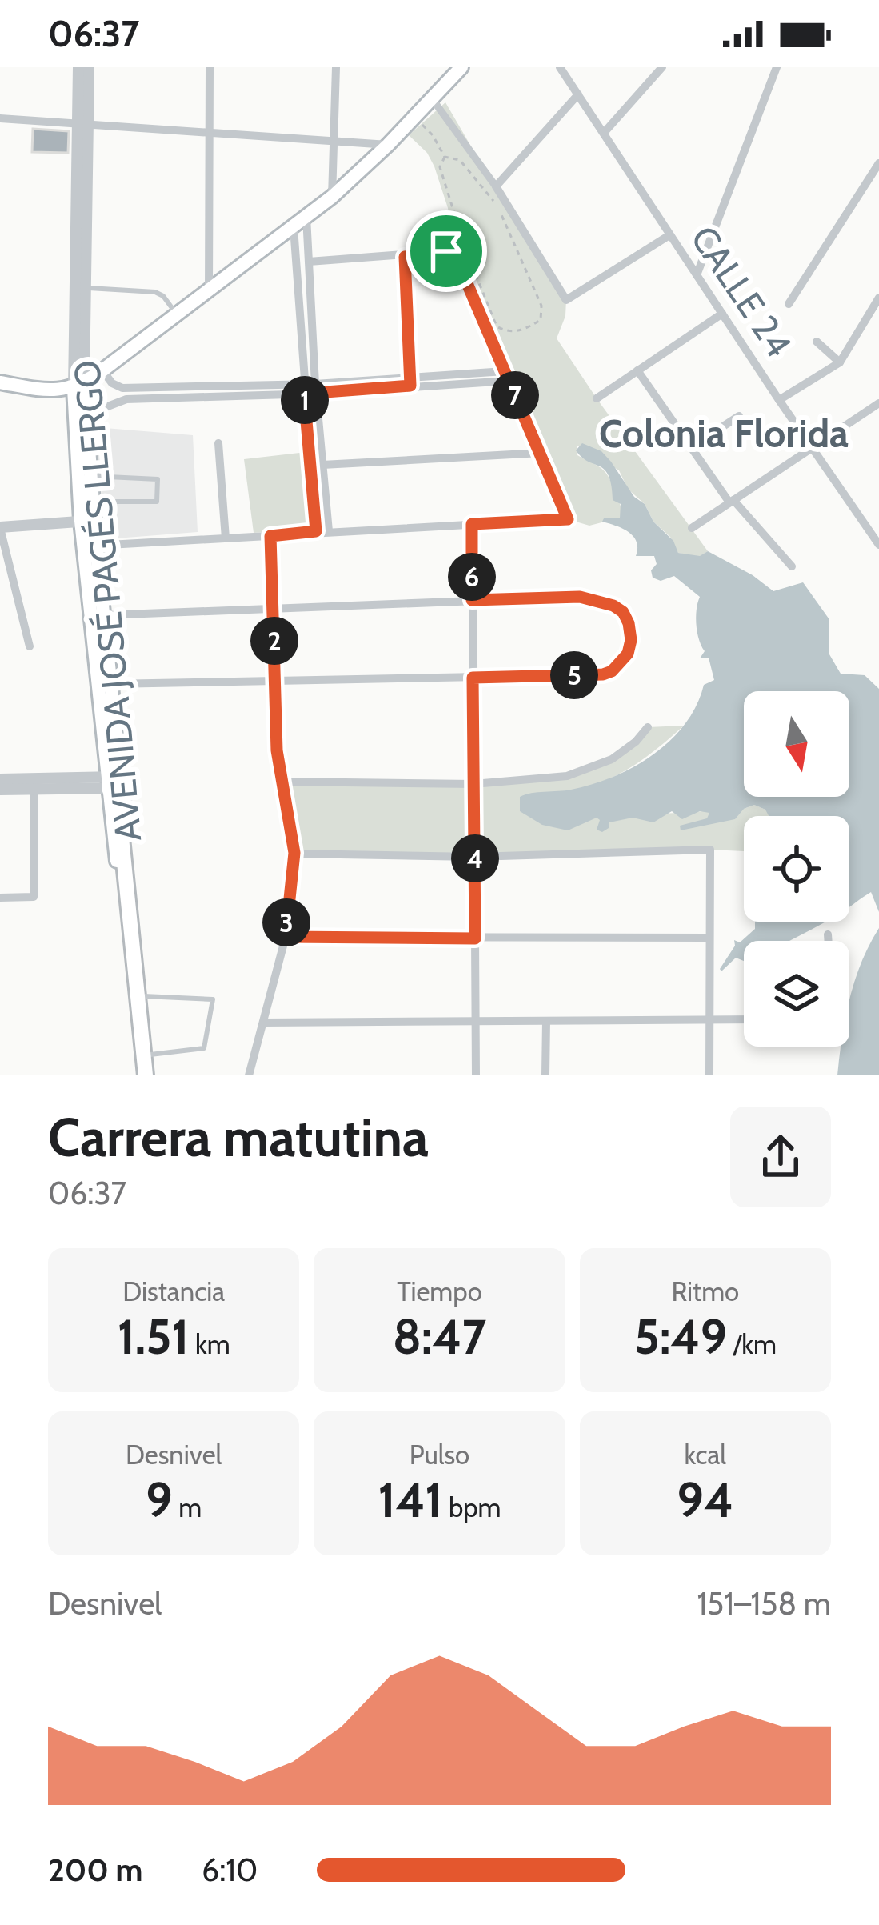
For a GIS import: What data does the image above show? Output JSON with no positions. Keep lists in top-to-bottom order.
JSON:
{
  "streets": {
    "main road": ["AVENIDA JOSÉ PAGÉS LLERGO"],
    "street": ["CALLE 24"]
  },
  "districts": ["Colonia Florida"],
  "north": "bottom",
  "page": {
    "status": "06:37",
    "pins": [
      "7",
      "1",
      "6",
      "2",
      "5",
      "4",
      "3"
    ],
    "heading": ["Carrera matutina", "06:37"],
    "stats": [
      ["Distancia", "1.51 km"],
      ["Tiempo", "8:47"],
      ["Ritmo", "5:49 /km"],
      ["Desnivel", "9 m"],
      ["Pulso", "141 bpm"],
      ["kcal", "94"]
    ],
    "chart": ["Desnivel", "151–158 m"],
    "list": [
      {
        "name": "200 m",
        "note": "6:10"
      }
    ]
  }
}
